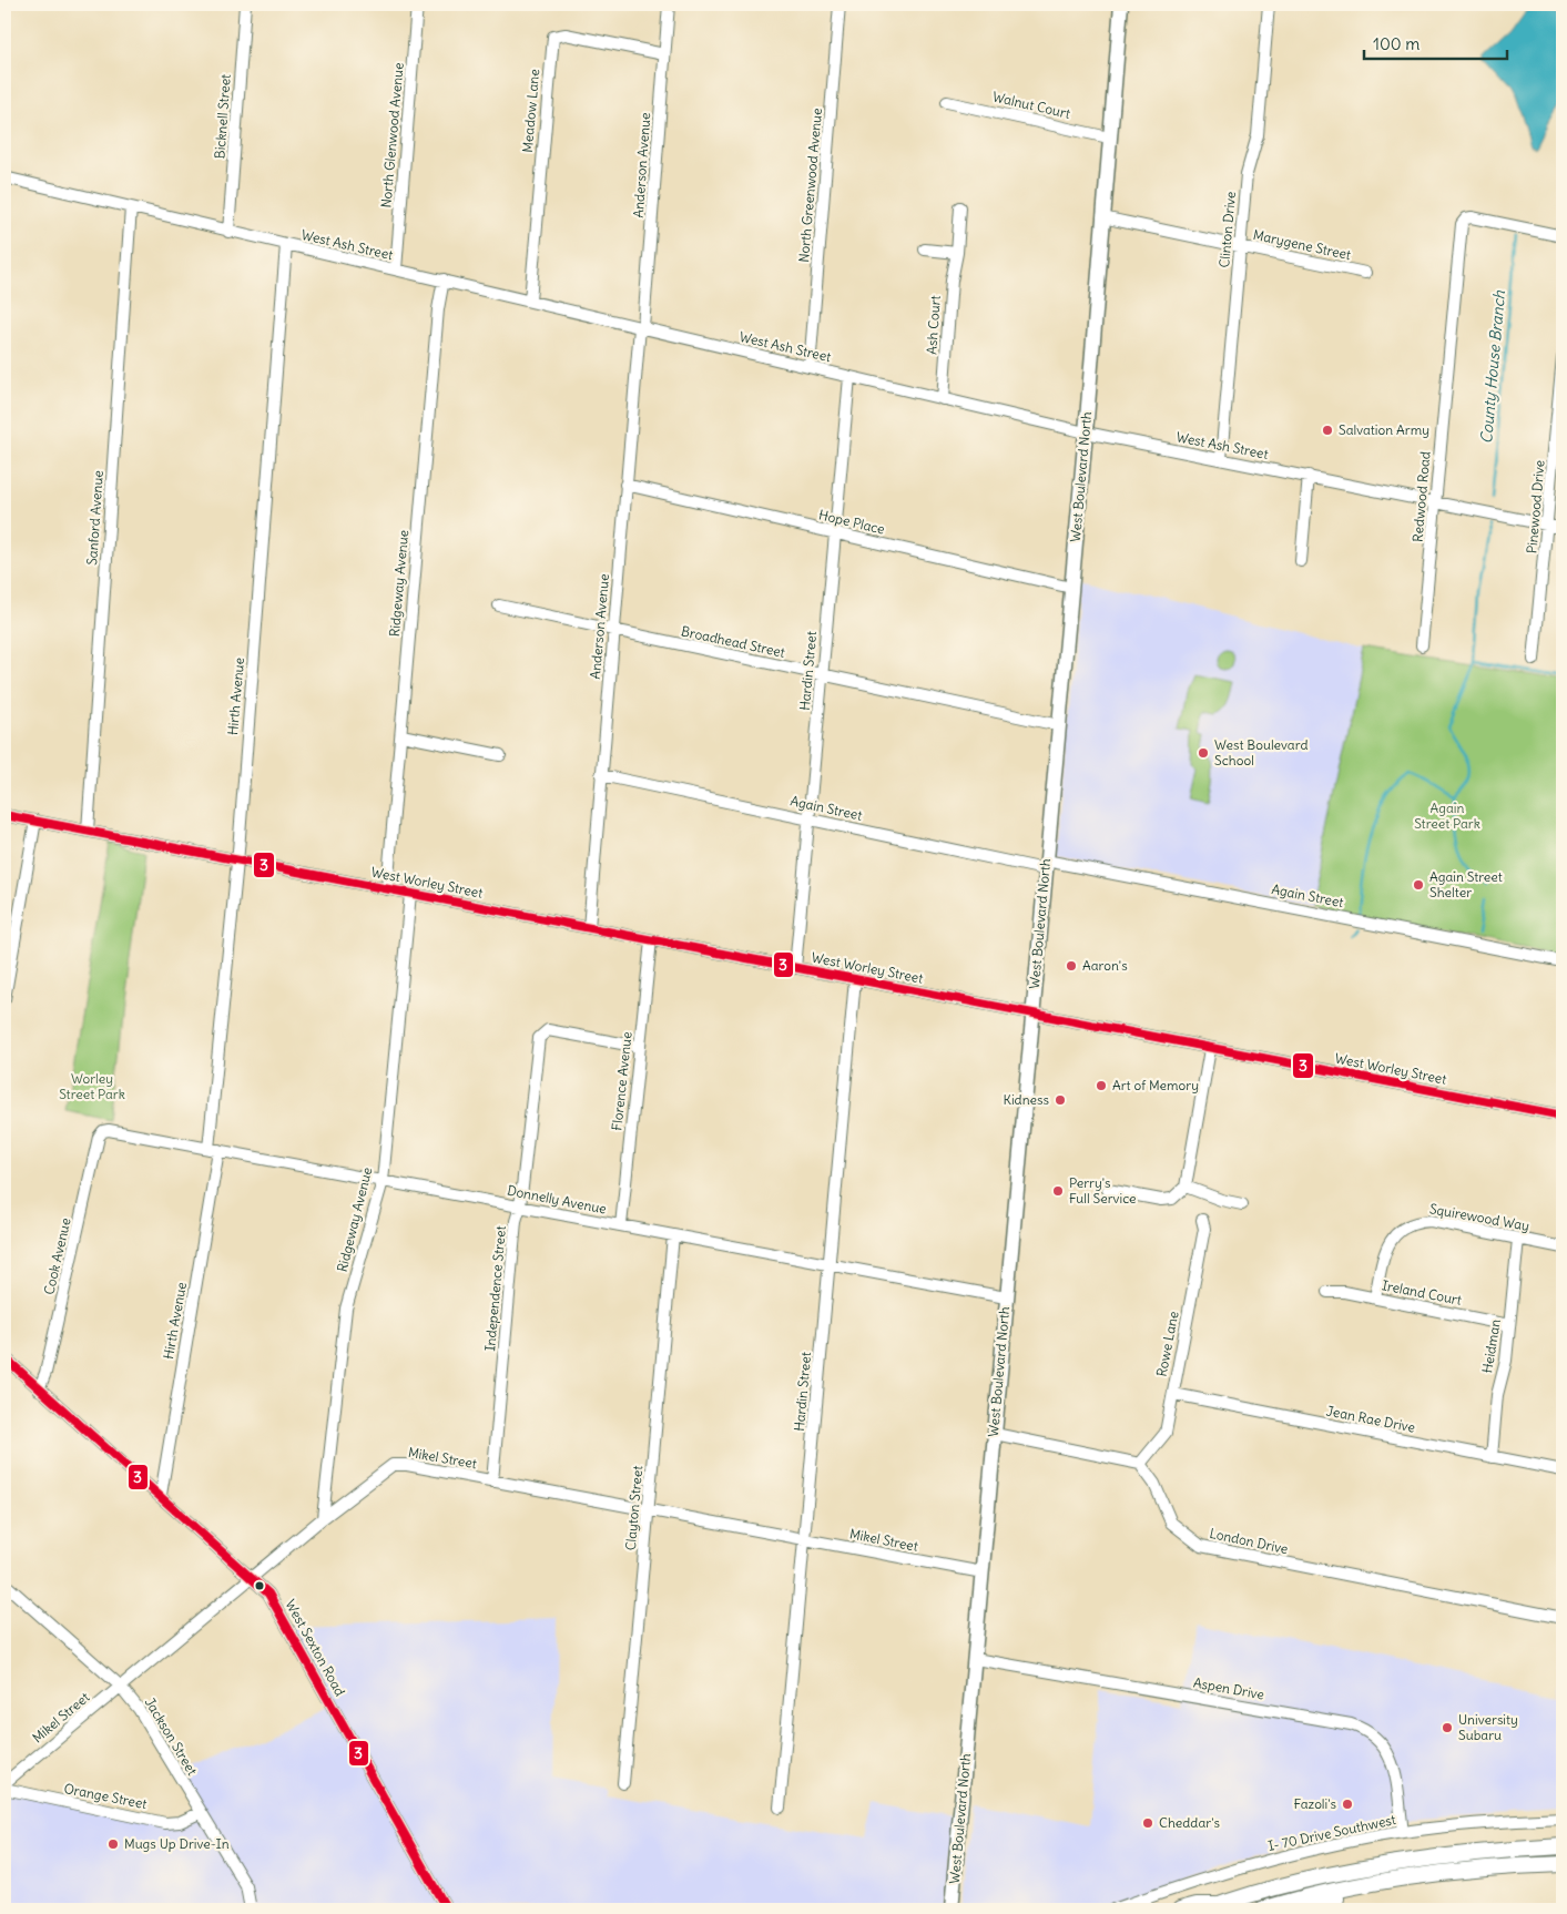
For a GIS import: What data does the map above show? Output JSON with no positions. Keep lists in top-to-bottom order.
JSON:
{
  "streets": {
    "main road": ["West Boulevard North"],
    "street": [
      "Walnut Court",
      "Meadow Lane",
      "Bicknell Street",
      "North Glenwood Avenue",
      "Anderson Avenue",
      "North Greenwood Avenue",
      "Clinton Drive",
      "West Ash Street",
      "Marygene Street",
      "Ash Court",
      "Redwood Road",
      "Pinewood Drive",
      "Sanford Avenue",
      "Hope Place",
      "Ridgeway Avenue",
      "Broadhead Street",
      "Hardin Street",
      "Hirth Avenue",
      "Again Street",
      "West Worley Street",
      "Florence Avenue",
      "Donnelly Avenue",
      "Squirewood Way",
      "Cook Avenue",
      "Independence Street",
      "Ireland Court",
      "Rowe Lane",
      "Heidman",
      "Jean Rae Drive",
      "Mikel Street",
      "Clayton Street",
      "London Drive",
      "West Sexton Road",
      "Aspen Drive",
      "Jackson Street",
      "Orange Street",
      "I- 70 Drive Southwest"
    ]
  },
  "crossings": [
    ["Walnut Court", "West Boulevard North"],
    ["Meadow Lane", "Anderson Avenue"],
    ["Meadow Lane", "West Ash Street"],
    ["Bicknell Street", "West Ash Street"],
    ["North Glenwood Avenue", "West Ash Street"],
    ["Anderson Avenue", "West Ash Street"],
    ["Anderson Avenue", "Hope Place"],
    ["Anderson Avenue", "Broadhead Street"],
    ["Anderson Avenue", "Again Street"],
    ["Anderson Avenue", "West Worley Street"],
    ["North Greenwood Avenue", "West Ash Street"],
    ["Clinton Drive", "West Ash Street"],
    ["Clinton Drive", "Marygene Street"],
    ["West Ash Street", "Ash Court"],
    ["West Ash Street", "West Boulevard North"],
    ["West Ash Street", "Redwood Road"],
    ["West Ash Street", "Pinewood Drive"],
    ["West Ash Street", "Sanford Avenue"],
    ["West Ash Street", "Ridgeway Avenue"],
    ["West Ash Street", "Hardin Street"],
    ["West Ash Street", "Hirth Avenue"],
    ["Marygene Street", "West Boulevard North"],
    ["West Boulevard North", "Hope Place"],
    ["West Boulevard North", "Broadhead Street"],
    ["West Boulevard North", "Again Street"],
    ["West Boulevard North", "West Worley Street"],
    ["West Boulevard North", "Donnelly Avenue"],
    ["West Boulevard North", "Mikel Street"],
    ["West Boulevard North", "Aspen Drive"],
    ["Sanford Avenue", "West Worley Street"],
    ["Hope Place", "Hardin Street"],
    ["Ridgeway Avenue", "West Worley Street"],
    ["Ridgeway Avenue", "Donnelly Avenue"],
    ["Ridgeway Avenue", "Mikel Street"],
    ["Broadhead Street", "Hardin Street"],
    ["Hardin Street", "Again Street"],
    ["Hardin Street", "West Worley Street"],
    ["Hardin Street", "Donnelly Avenue"],
    ["Hardin Street", "Mikel Street"],
    ["Hirth Avenue", "West Worley Street"],
    ["Hirth Avenue", "Donnelly Avenue"],
    ["Hirth Avenue", "West Sexton Road"],
    ["West Worley Street", "Florence Avenue"],
    ["Florence Avenue", "Donnelly Avenue"],
    ["Florence Avenue", "Independence Street"],
    ["Donnelly Avenue", "Cook Avenue"],
    ["Donnelly Avenue", "Independence Street"],
    ["Donnelly Avenue", "Clayton Street"],
    ["Squirewood Way", "Ireland Court"],
    ["Squirewood Way", "Heidman"],
    ["Cook Avenue", "West Sexton Road"],
    ["Independence Street", "Mikel Street"],
    ["Ireland Court", "Heidman"],
    ["Rowe Lane", "Jean Rae Drive"],
    ["Rowe Lane", "London Drive"],
    ["Heidman", "Jean Rae Drive"],
    ["Mikel Street", "Clayton Street"],
    ["Mikel Street", "West Sexton Road"],
    ["Mikel Street", "Jackson Street"],
    ["Aspen Drive", "I- 70 Drive Southwest"],
    ["Jackson Street", "Orange Street"]
  ],
  "water": ["County House Branch"],
  "parks": ["Again Street Park", "Worley Street Park"],
  "places": [
    "Salvation Army",
    "West Boulevard School",
    "Again Street Shelter",
    "Aaron's",
    "Art of Memory",
    "Kidness",
    "Perry's Full Service",
    "University Subaru",
    "Fazoli's",
    "Cheddar's",
    "Mugs Up Drive-In"
  ],
  "lines": ["transit line 3"],
  "scale_bar": "100 m"
}
